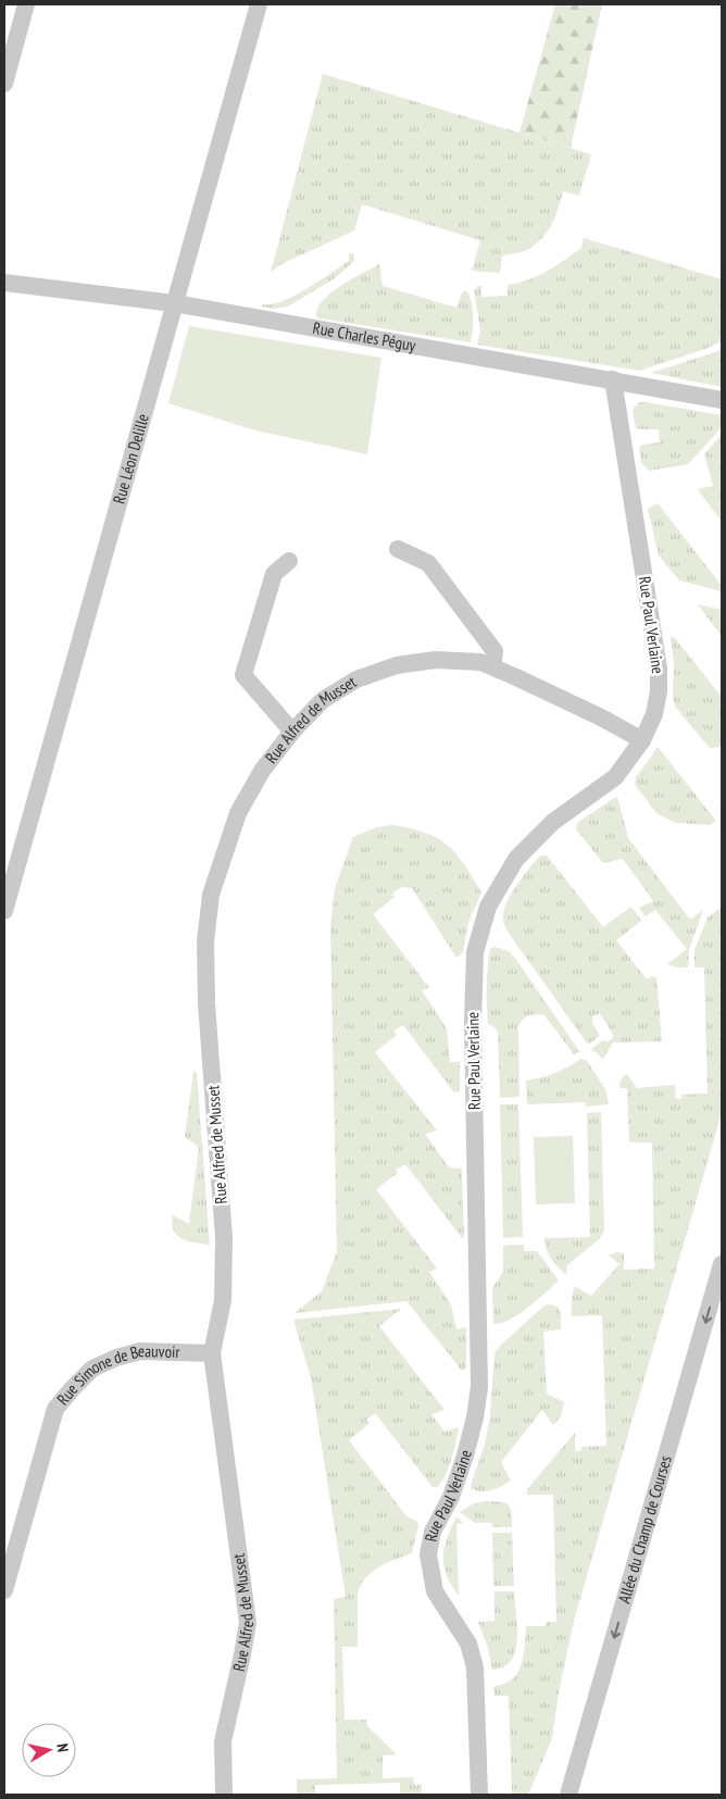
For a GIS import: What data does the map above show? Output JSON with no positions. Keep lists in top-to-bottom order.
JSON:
{
  "streets": {
    "street": [
      "Rue Charles Péguy",
      "Rue Léon Delille",
      "Rue Paul Verlaine",
      "Rue Alfred de Musset",
      "Rue Simone de Beauvoir",
      "Allée du Champ de Courses"
    ]
  },
  "crossings": [
    ["Rue Charles Péguy", "Rue Léon Delille"],
    ["Rue Charles Péguy", "Rue Paul Verlaine"],
    ["Rue Paul Verlaine", "Rue Alfred de Musset"],
    ["Rue Alfred de Musset", "Rue Simone de Beauvoir"]
  ],
  "one_way": ["Allée du Champ de Courses"],
  "north": "right"
}
